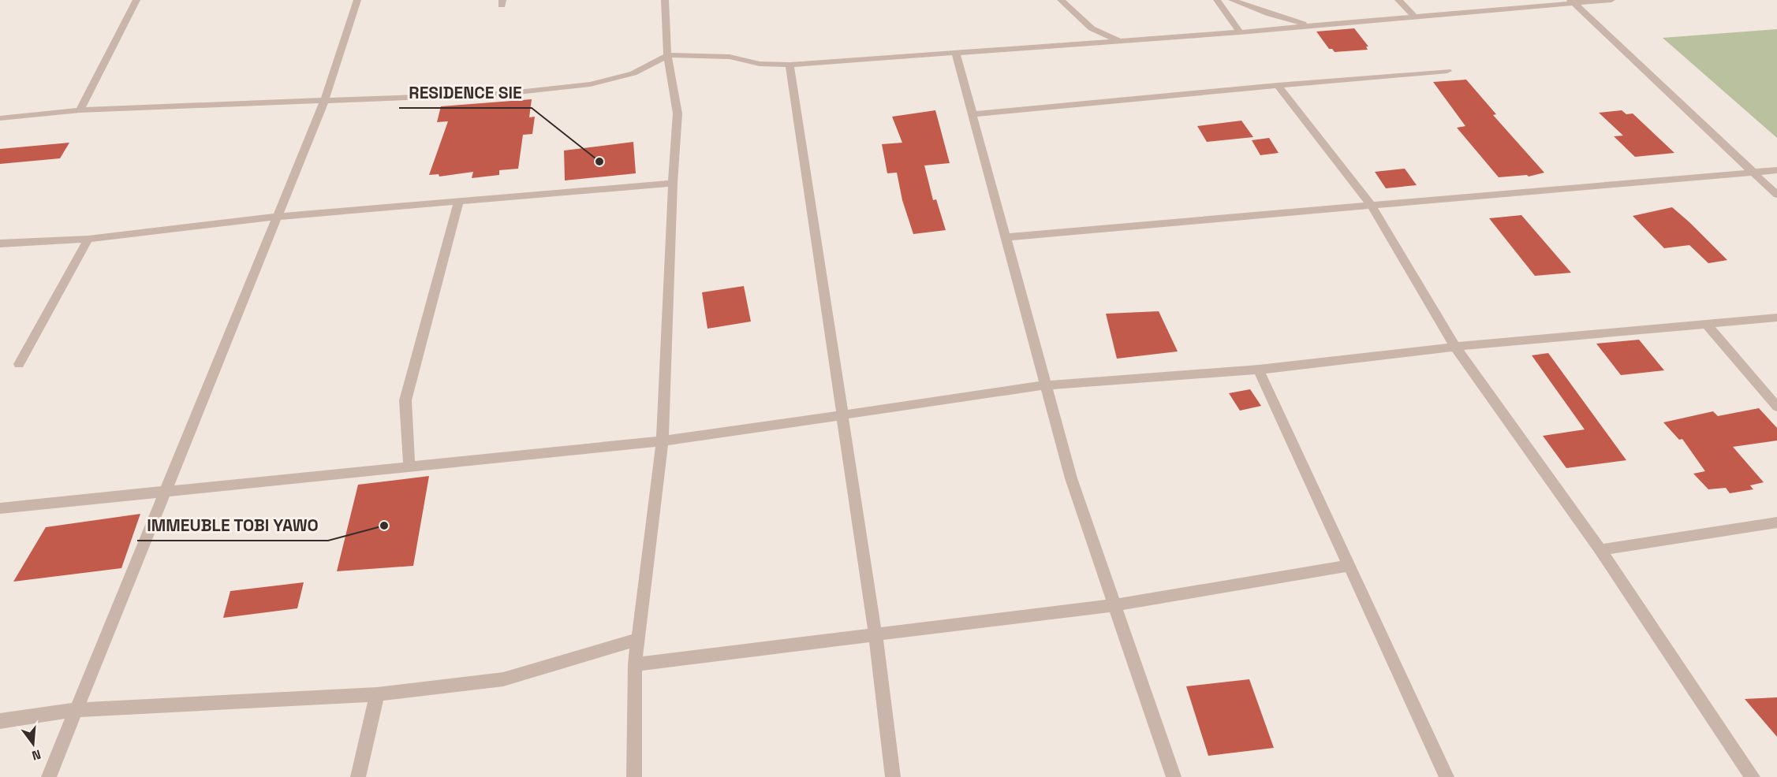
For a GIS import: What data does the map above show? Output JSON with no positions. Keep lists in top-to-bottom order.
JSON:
{
  "places": ["RESIDENCE SIE", "IMMEUBLE TOBI YAWO"],
  "north": "bottom"
}
